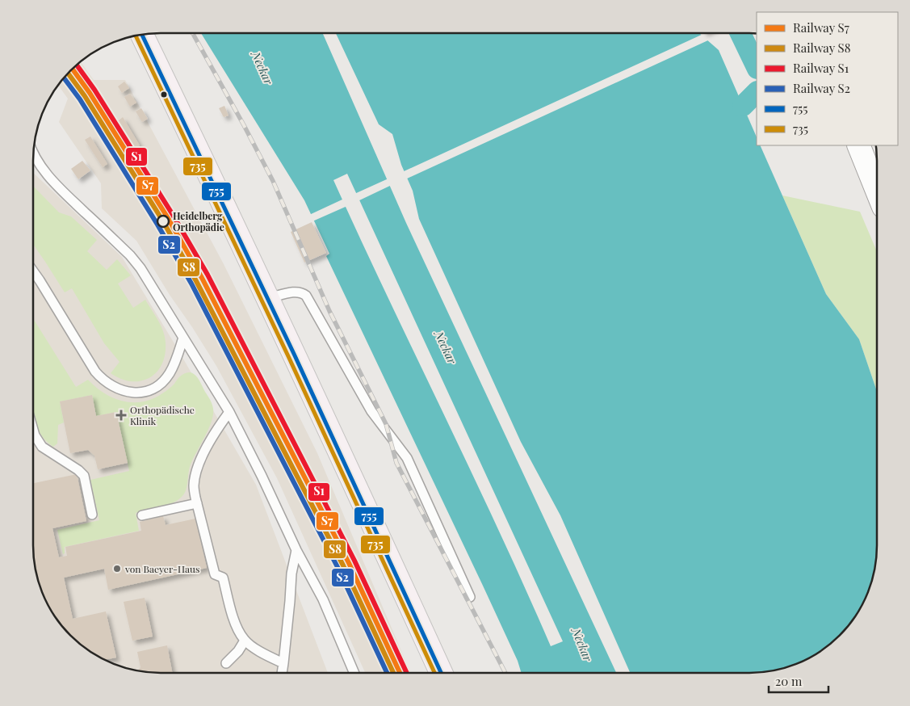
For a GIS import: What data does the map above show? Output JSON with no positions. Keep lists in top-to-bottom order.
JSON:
{
  "water": ["Neckar"],
  "places": {
    "other": ["Heidelberg Orthopädie", "von Baeyer-Haus"],
    "health": ["Orthopädische Klinik"]
  },
  "lines": [
    "transit line 755",
    "transit line 735",
    "rail line S1",
    "rail line S7",
    "rail line S8",
    "rail line S2"
  ],
  "legend": [
    "Railway S7",
    "Railway S8",
    "Railway S1",
    "Railway S2",
    "755",
    "735"
  ],
  "scale_bar": "20 m"
}
